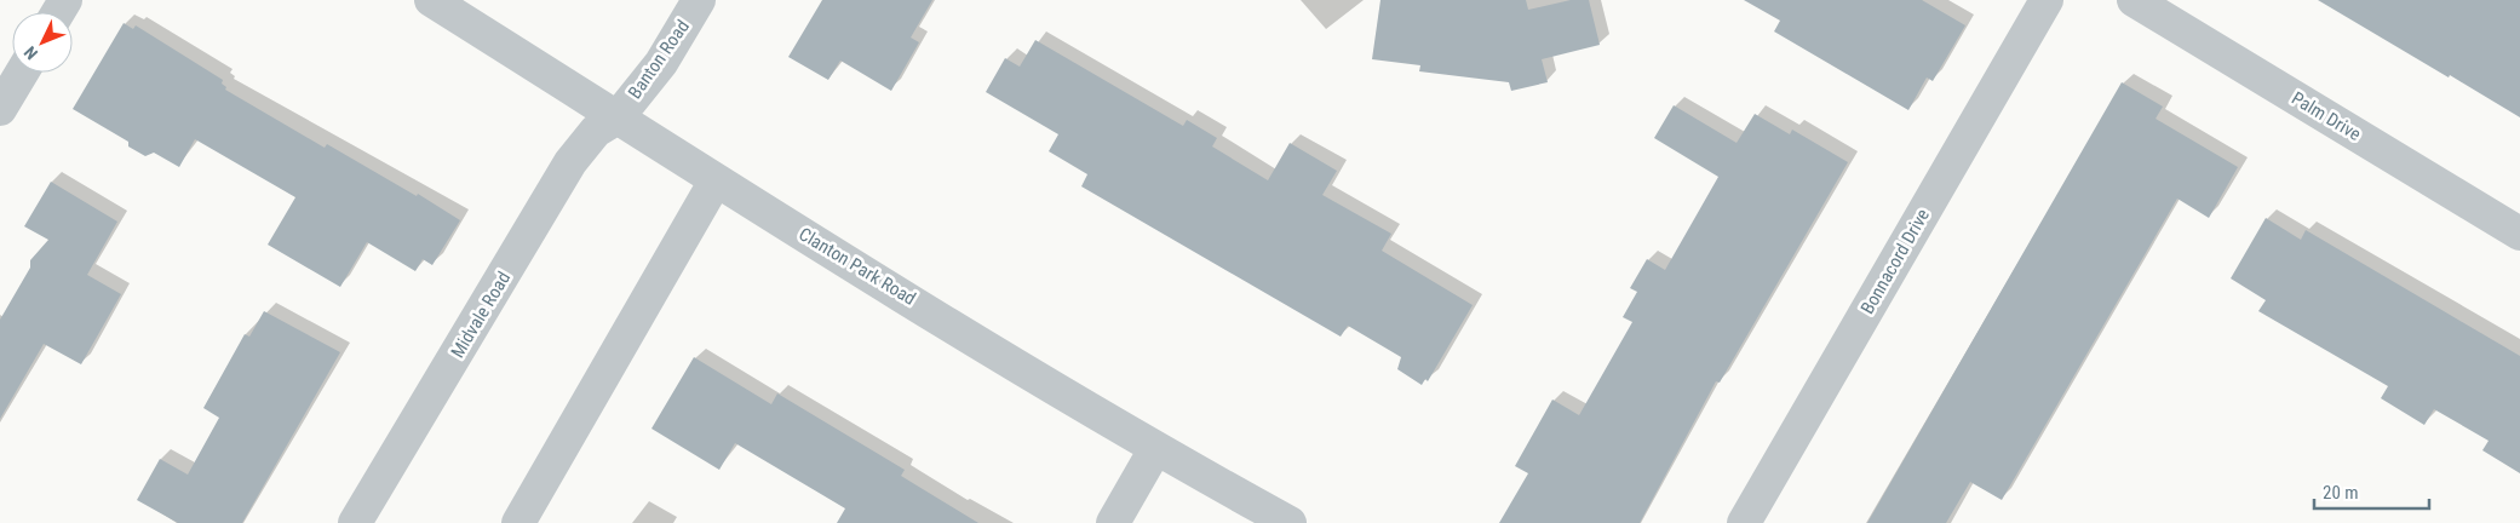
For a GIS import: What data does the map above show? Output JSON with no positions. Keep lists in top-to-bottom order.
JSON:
{
  "streets": {
    "street": [
      "Banton Road",
      "Palm Drive",
      "Bonnacord Drive",
      "Clanton Park Road",
      "Midvale Road"
    ]
  },
  "crossings": [
    ["Banton Road", "Clanton Park Road"],
    ["Banton Road", "Midvale Road"],
    ["Clanton Park Road", "Midvale Road"]
  ],
  "scale_bar": "20 m",
  "north": "bottom left"
}
